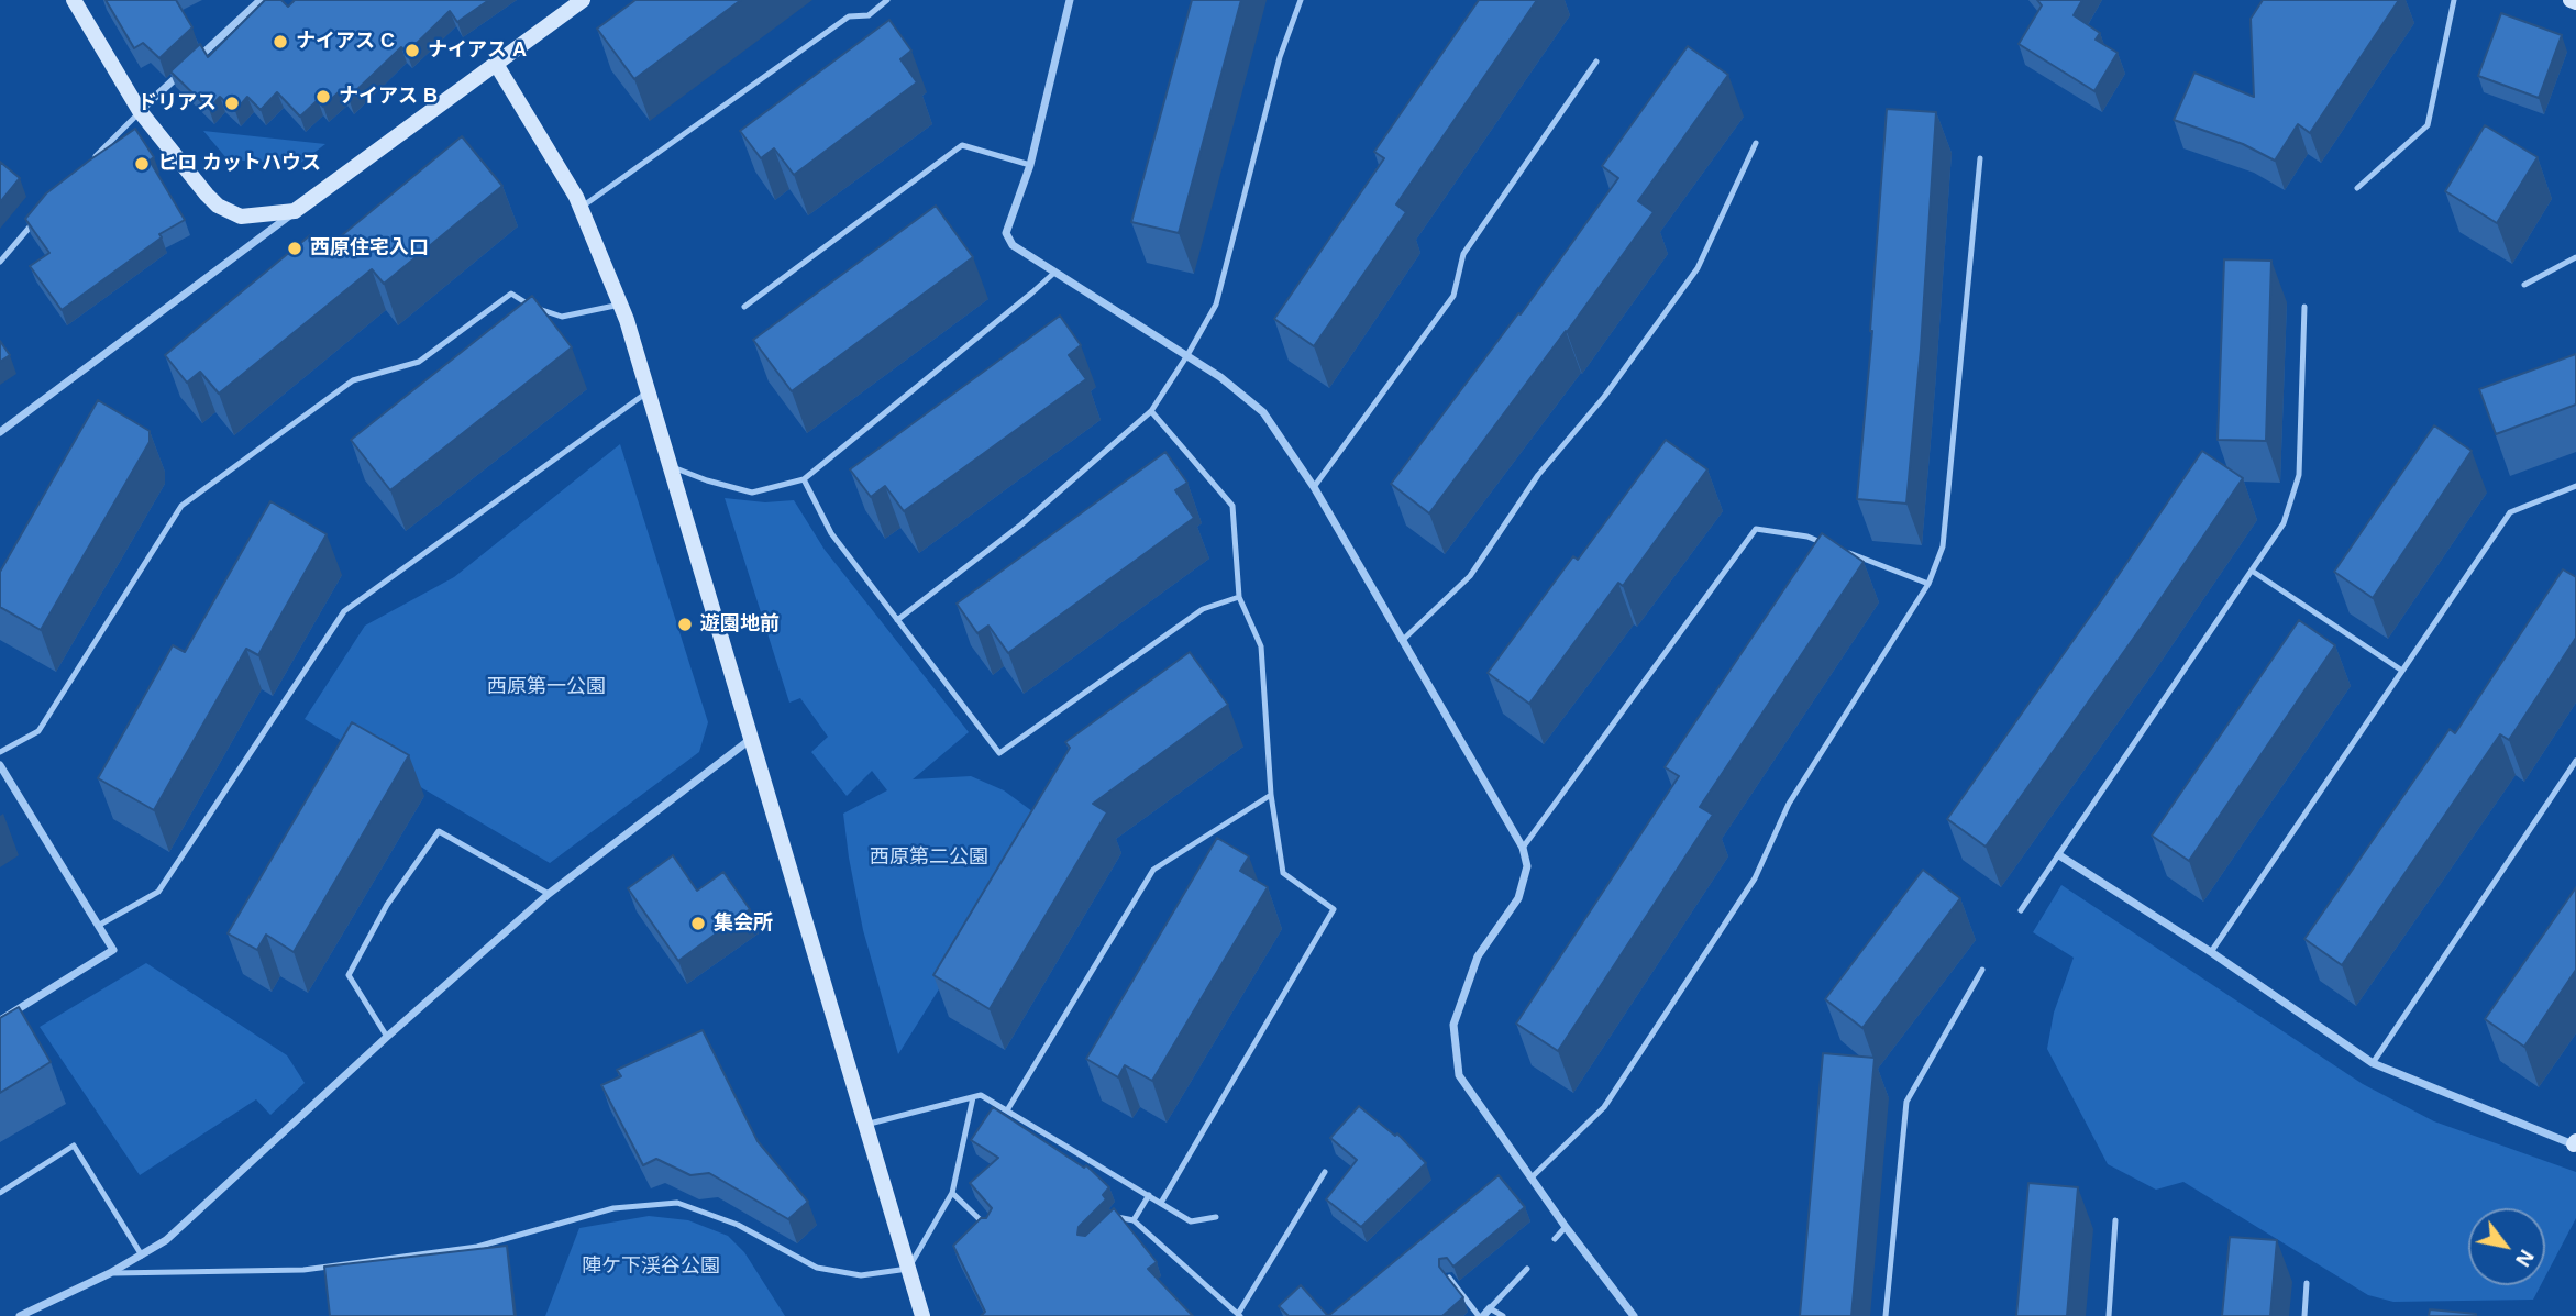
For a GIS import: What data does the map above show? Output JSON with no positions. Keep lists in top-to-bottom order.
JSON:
{
  "parks": ["西原第一公園", "西原第二公園", "陣ケ下渓谷公園"],
  "places": [
    "ナイアス C",
    "ナイアス A",
    "ナイアス B",
    "ドリアス",
    "ヒロ カットハウス",
    "西原住宅入口",
    "遊園地前",
    "集会所"
  ],
  "north": "bottom right"
}
